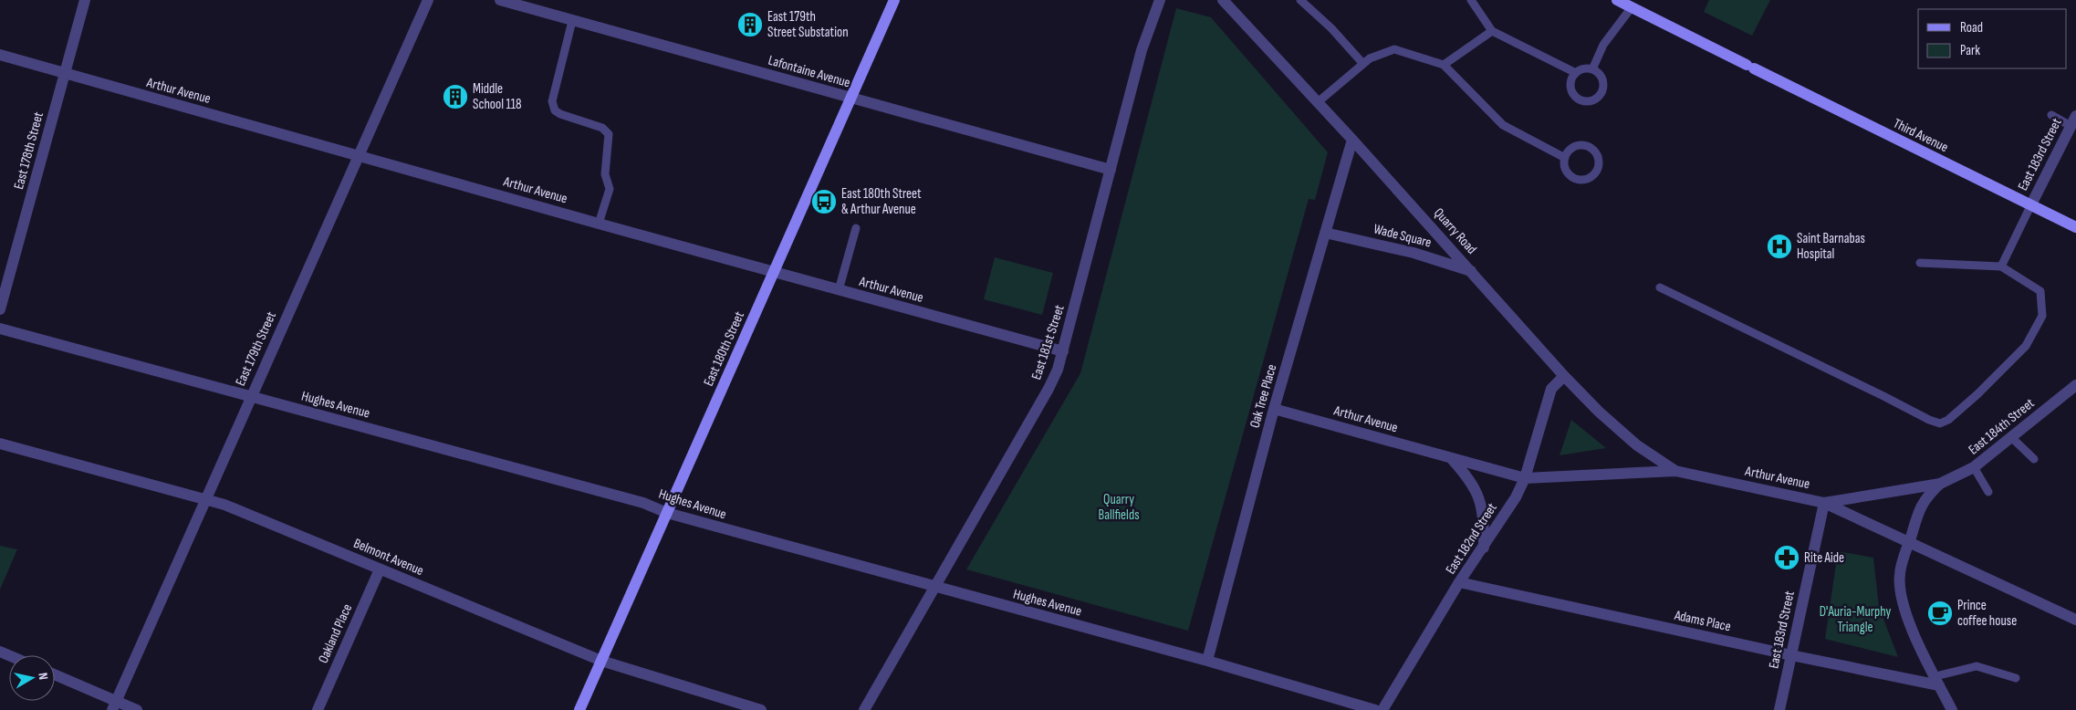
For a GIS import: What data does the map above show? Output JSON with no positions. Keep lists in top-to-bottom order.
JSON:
{
  "streets": {
    "main road": ["Third Avenue", "East 180th Street"],
    "street": [
      "Lafontaine Avenue",
      "Arthur Avenue",
      "East 178th Street",
      "East 183rd Street",
      "Quarry Road",
      "Wade Square",
      "East 181st Street",
      "East 179th Street",
      "Oak Tree Place",
      "Hughes Avenue",
      "East 184th Street",
      "East 182nd Street",
      "Belmont Avenue",
      "Adams Place",
      "Oakland Place"
    ]
  },
  "crossings": [
    ["Lafontaine Avenue", "East 181st Street"],
    ["Lafontaine Avenue", "East 180th Street"],
    ["Arthur Avenue", "East 178th Street"],
    ["Arthur Avenue", "East 183rd Street"],
    ["Arthur Avenue", "Quarry Road"],
    ["Arthur Avenue", "East 181st Street"],
    ["Arthur Avenue", "East 179th Street"],
    ["Arthur Avenue", "East 180th Street"],
    ["Arthur Avenue", "Oak Tree Place"],
    ["Arthur Avenue", "East 184th Street"],
    ["Arthur Avenue", "East 182nd Street"],
    ["Third Avenue", "East 183rd Street"],
    ["East 183rd Street", "East 184th Street"],
    ["East 183rd Street", "Adams Place"],
    ["Quarry Road", "Wade Square"],
    ["Quarry Road", "Oak Tree Place"],
    ["Quarry Road", "East 182nd Street"],
    ["Wade Square", "Oak Tree Place"],
    ["East 181st Street", "Hughes Avenue"],
    ["East 179th Street", "Hughes Avenue"],
    ["East 179th Street", "Belmont Avenue"],
    ["East 180th Street", "Hughes Avenue"],
    ["East 180th Street", "Belmont Avenue"],
    ["Oak Tree Place", "Hughes Avenue"],
    ["East 184th Street", "Adams Place"],
    ["East 182nd Street", "Adams Place"],
    ["Belmont Avenue", "Oakland Place"]
  ],
  "parks": ["Quarry Ballfields", "D'Auria-Murphy Triangle"],
  "places": {
    "building": ["East 179th Street Substation", "Middle School 118"],
    "bus stop": ["East 180th Street & Arthur Avenue"],
    "hospital": ["Saint Barnabas Hospital"],
    "pharmacy": ["Rite Aide"],
    "cafe": ["Prince coffee house"]
  },
  "legend": ["Road", "Park"],
  "north": "right"
}
